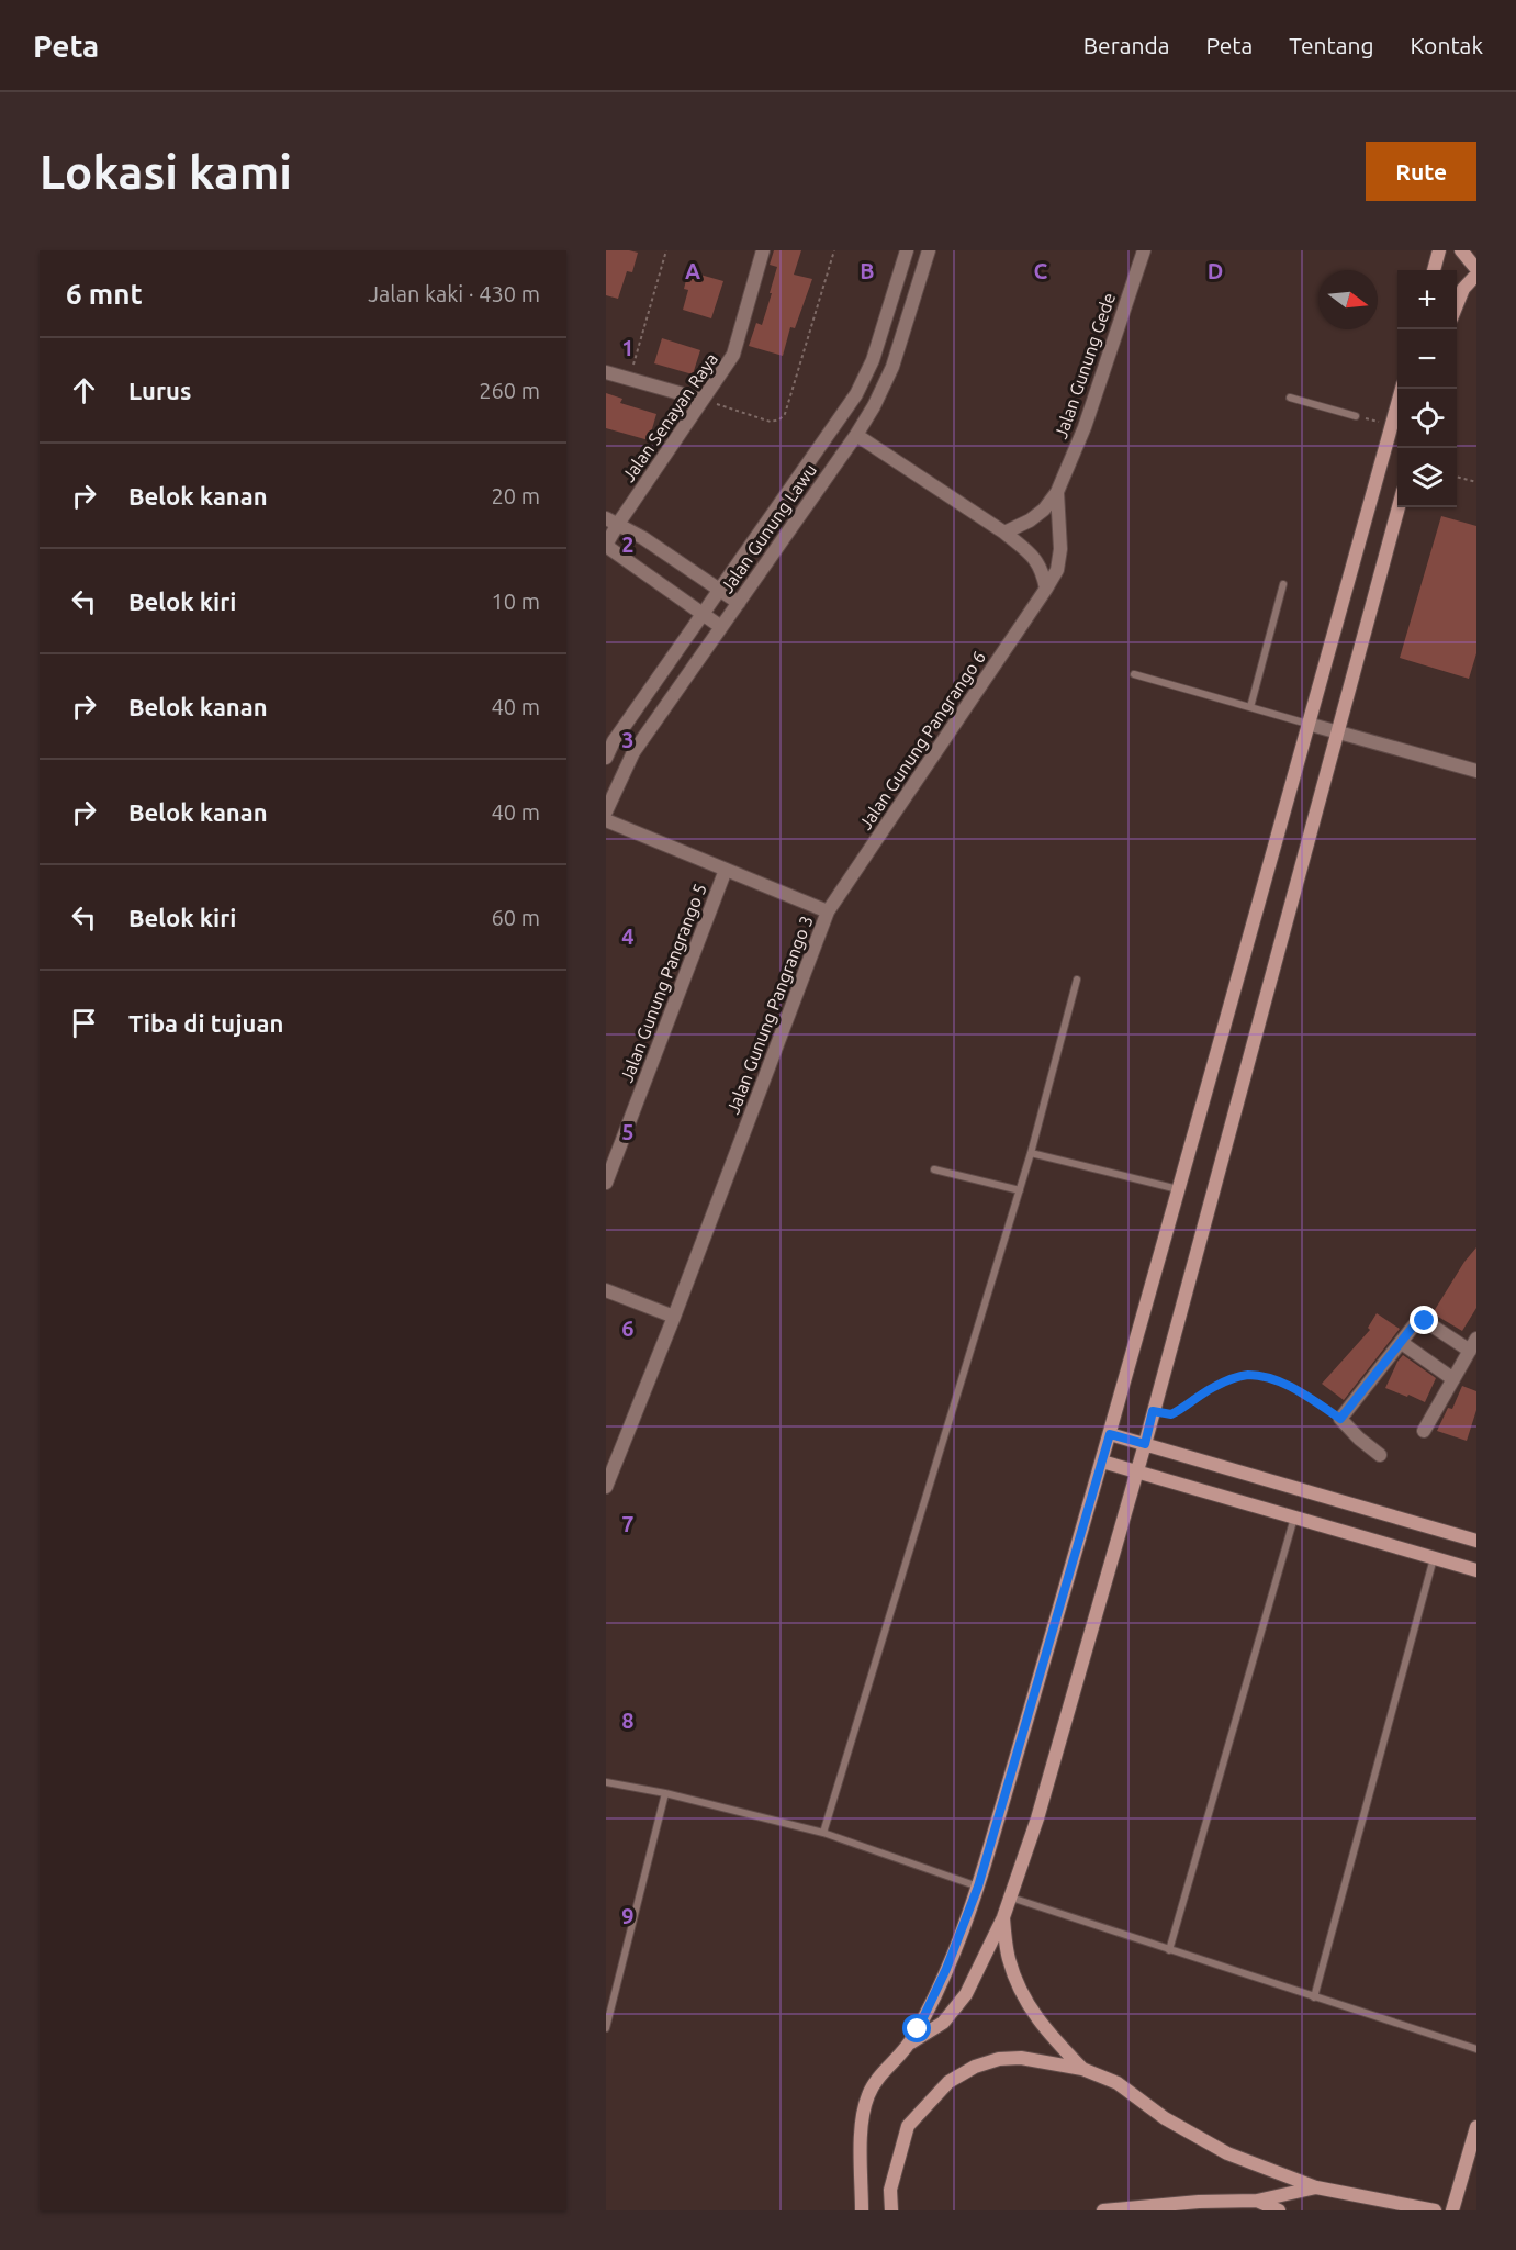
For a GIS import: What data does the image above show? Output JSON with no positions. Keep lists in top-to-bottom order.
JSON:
{
  "streets": {
    "street": [
      "Jalan Gunung Gede",
      "Jalan Senayan Raya",
      "Jalan Gunung Lawu",
      "Jalan Gunung Pangrango 6",
      "Jalan Gunung Pangrango 5",
      "Jalan Gunung Pangrango 3"
    ]
  },
  "crossings": [
    ["Jalan Gunung Gede", "Jalan Gunung Pangrango 6"],
    ["Jalan Gunung Pangrango 6", "Jalan Gunung Pangrango 3"],
    ["Jalan Gunung Pangrango 5", "Jalan Gunung Pangrango 3"]
  ],
  "north": "right",
  "page": {
    "header": "Peta",
    "nav": [
      "Beranda",
      "Peta",
      "Tentang",
      "Kontak"
    ],
    "buttons": "Rute",
    "title": "Lokasi kami",
    "heading": ["6 mnt", "Jalan kaki · 430 m"],
    "map_buttons": ["+", "−"],
    "list": [
      ["Lurus", "260 m"],
      ["Belok kanan", "20 m"],
      ["Belok kiri", "10 m"],
      ["Belok kanan", "40 m"],
      ["Belok kanan", "40 m"],
      ["Belok kiri", "60 m"],
      "Tiba di tujuan"
    ]
  },
  "grid": {
    "columns": [
      "A",
      "B",
      "C",
      "D"
    ],
    "rows": [
      "1",
      "2",
      "3",
      "4",
      "5",
      "6",
      "7",
      "8",
      "9"
    ]
  }
}
